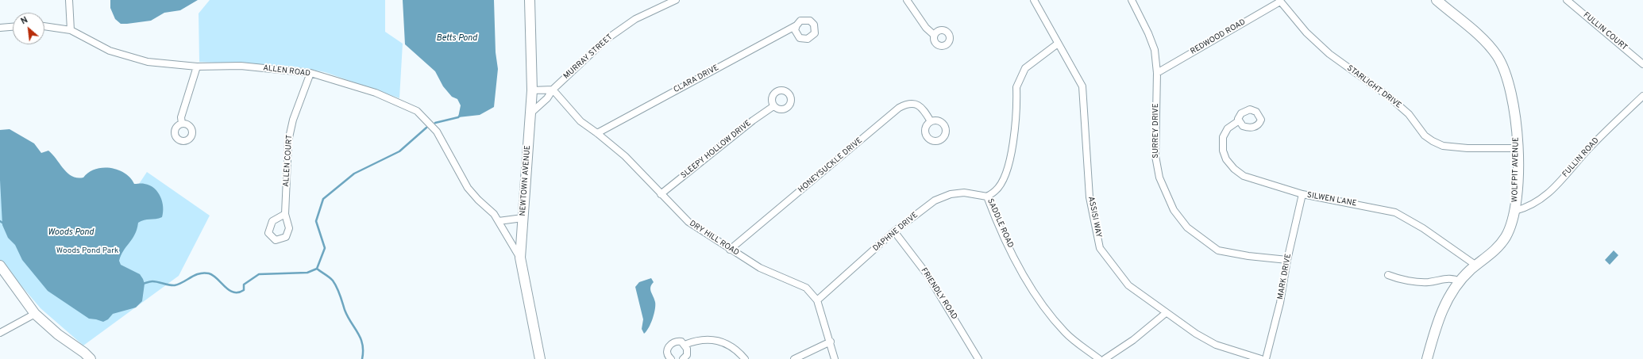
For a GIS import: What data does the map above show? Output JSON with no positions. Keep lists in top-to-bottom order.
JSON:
{
  "streets": {
    "street": [
      "FULLIN COURT",
      "REDWOOD ROAD",
      "MURRAY STREET",
      "ALLEN ROAD",
      "CLARA DRIVE",
      "STARLIGHT DRIVE",
      "SURREY DRIVE",
      "SLEEPY HOLLOW DRIVE",
      "FULLIN ROAD",
      "ALLEN COURT",
      "HONEYSUCKLE DRIVE",
      "WOLFPIT AVENUE",
      "NEWTOWN AVENUE",
      "SILWEN LANE",
      "ASSISI WAY",
      "SADDLE ROAD",
      "DAPHNE DRIVE",
      "DRY HILL ROAD",
      "MARK DRIVE",
      "FRIENDLY ROAD"
    ]
  },
  "crossings": [
    ["REDWOOD ROAD", "STARLIGHT DRIVE"],
    ["REDWOOD ROAD", "SURREY DRIVE"],
    ["MURRAY STREET", "NEWTOWN AVENUE"],
    ["MURRAY STREET", "DRY HILL ROAD"],
    ["ALLEN ROAD", "ALLEN COURT"],
    ["ALLEN ROAD", "NEWTOWN AVENUE"],
    ["CLARA DRIVE", "DRY HILL ROAD"],
    ["STARLIGHT DRIVE", "WOLFPIT AVENUE"],
    ["SURREY DRIVE", "MARK DRIVE"],
    ["SLEEPY HOLLOW DRIVE", "DRY HILL ROAD"],
    ["FULLIN ROAD", "WOLFPIT AVENUE"],
    ["HONEYSUCKLE DRIVE", "DRY HILL ROAD"],
    ["WOLFPIT AVENUE", "SILWEN LANE"],
    ["SILWEN LANE", "MARK DRIVE"],
    ["ASSISI WAY", "SADDLE ROAD"],
    ["SADDLE ROAD", "DAPHNE DRIVE"],
    ["DAPHNE DRIVE", "DRY HILL ROAD"],
    ["DAPHNE DRIVE", "FRIENDLY ROAD"]
  ],
  "water": ["Betts Pond", "Woods Pond"],
  "parks": ["Woods Pond Park"],
  "north": "top left"
}
